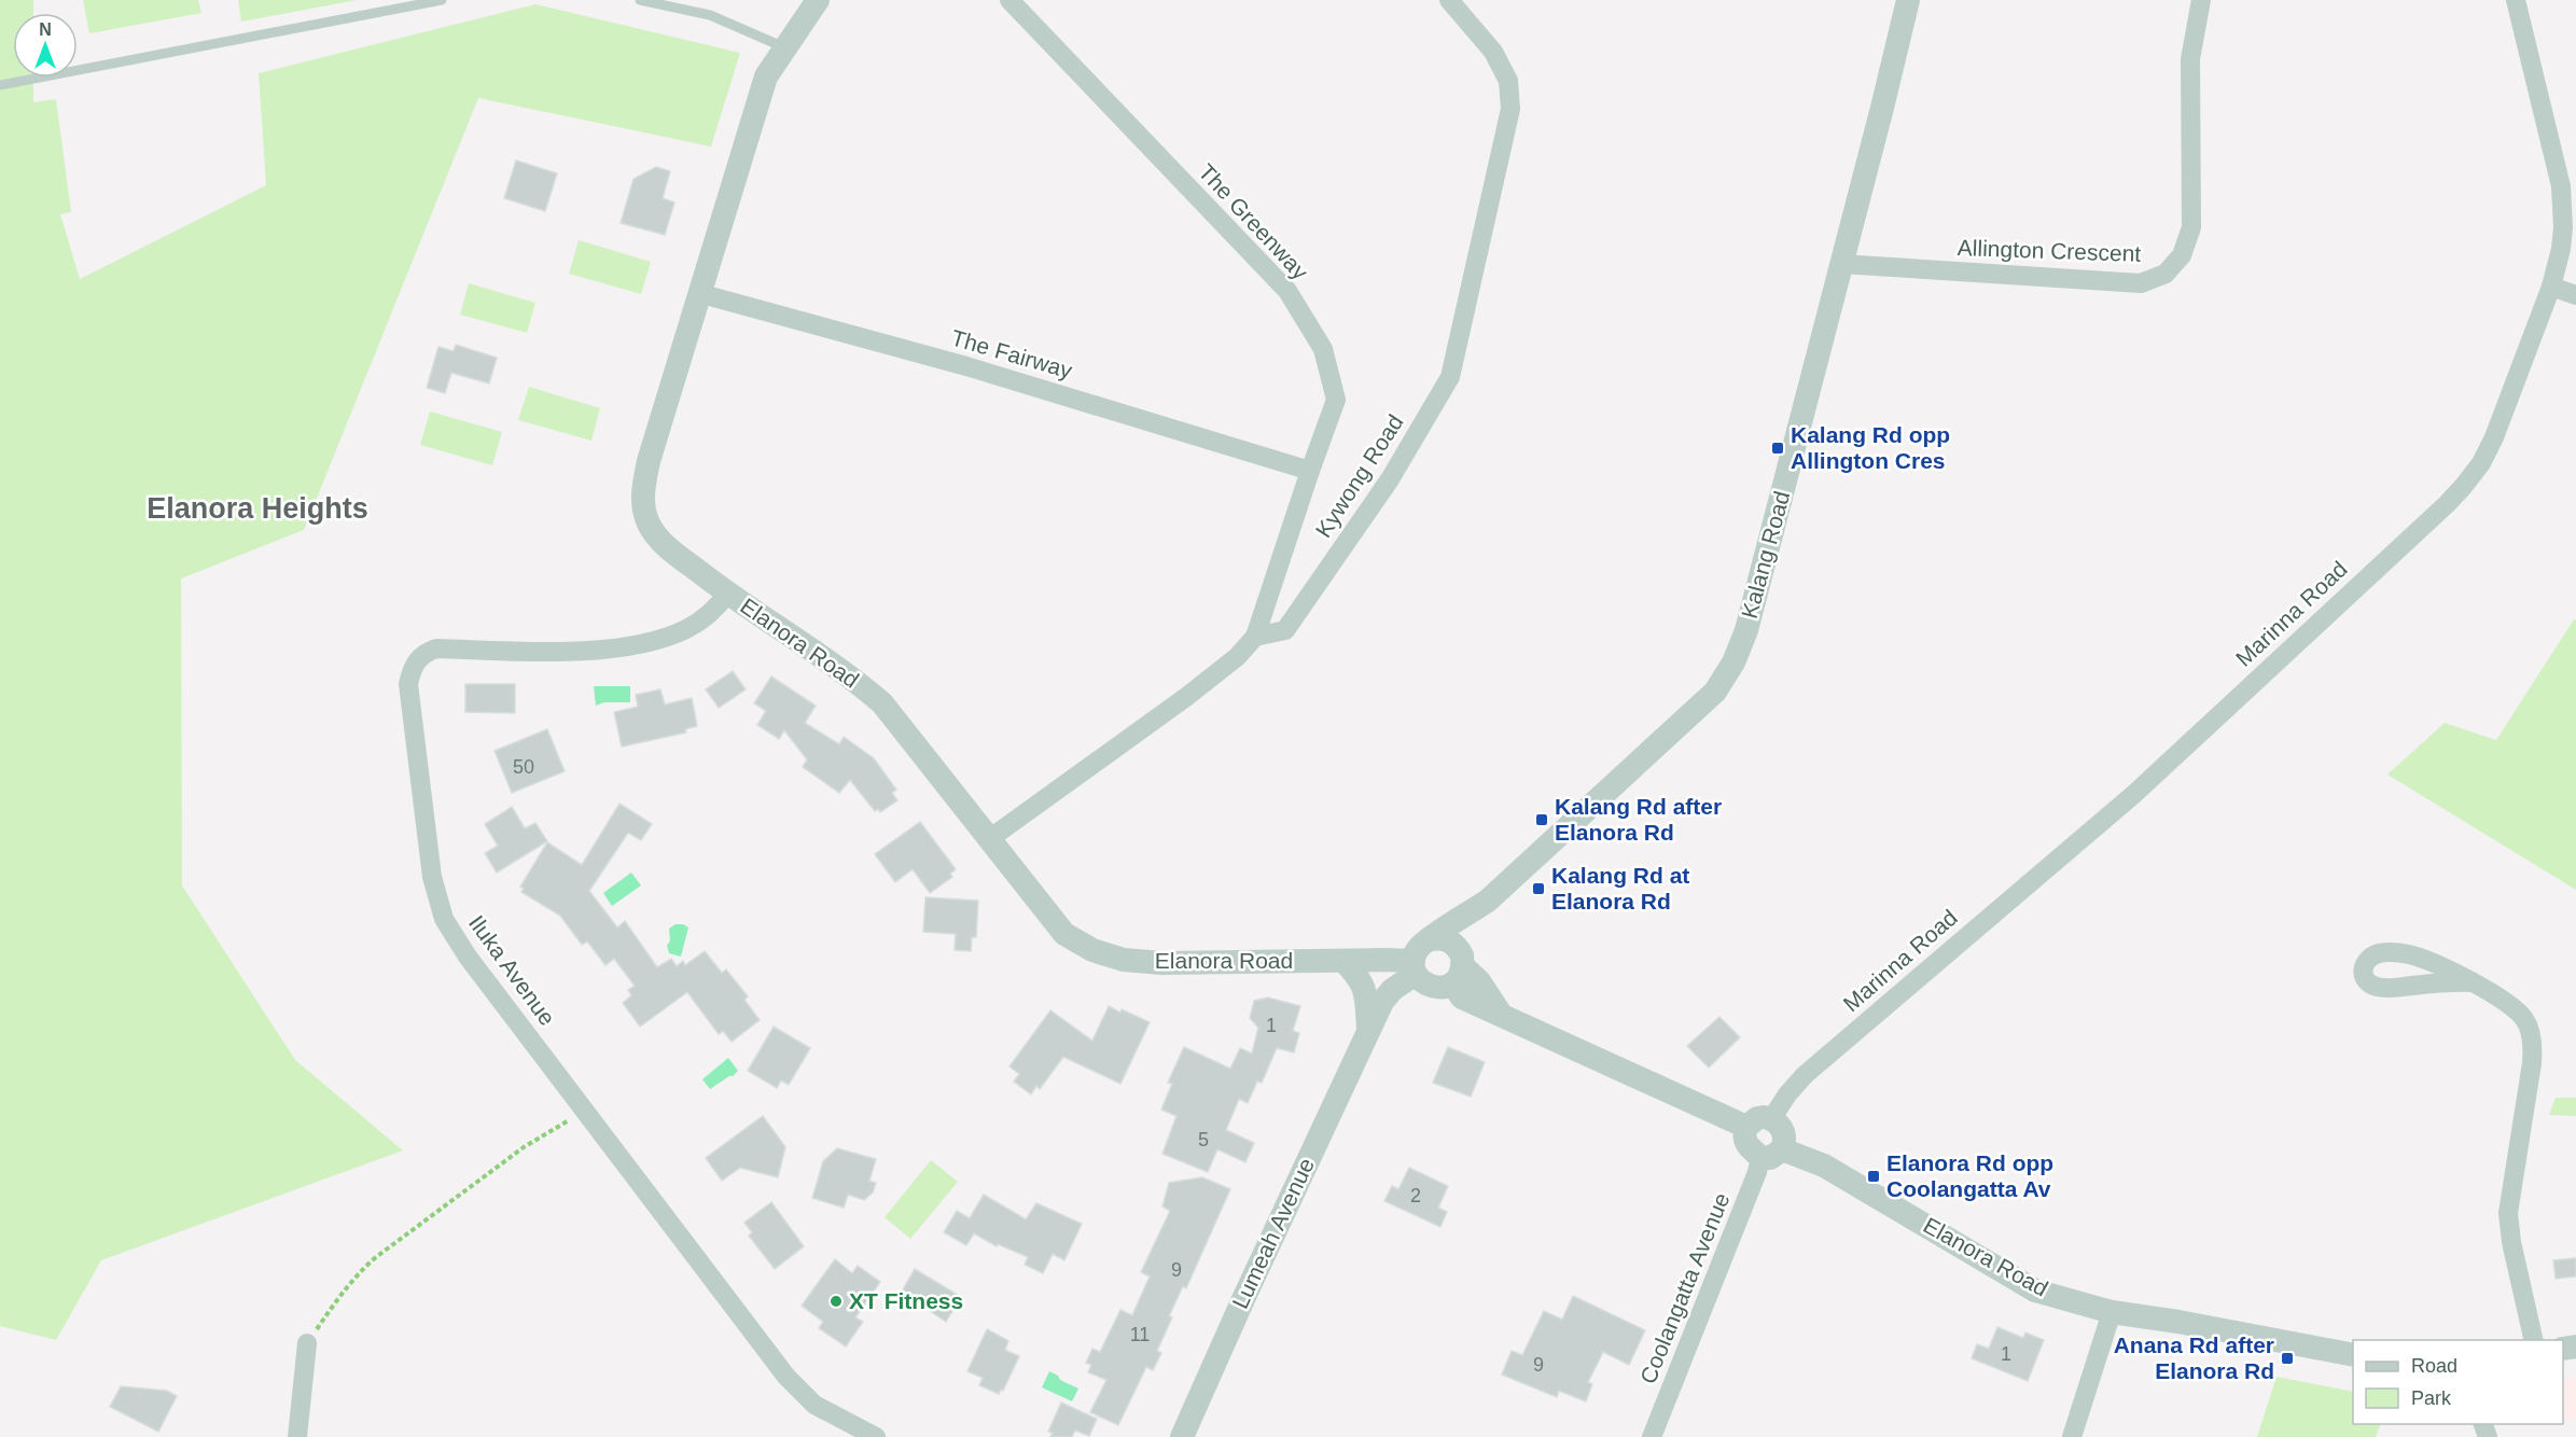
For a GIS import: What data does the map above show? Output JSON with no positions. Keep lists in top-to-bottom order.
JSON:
{
  "streets": {
    "street": [
      "The Greenway",
      "Allington Crescent",
      "The Fairway",
      "Kywong Road",
      "Kalang Road",
      "Marinna Road",
      "Elanora Road",
      "Iluka Avenue",
      "Lumeah Avenue",
      "Coolangatta Avenue"
    ]
  },
  "crossings": [
    ["The Greenway", "The Fairway"],
    ["The Greenway", "Kywong Road"],
    ["Allington Crescent", "Kalang Road"],
    ["The Fairway", "Elanora Road"],
    ["Kalang Road", "Elanora Road"],
    ["Marinna Road", "Elanora Road"],
    ["Marinna Road", "Coolangatta Avenue"],
    ["Elanora Road", "Iluka Avenue"],
    ["Elanora Road", "Coolangatta Avenue"]
  ],
  "districts": ["Elanora Heights"],
  "places": {
    "transit": [
      "Kalang Rd opp Allington Cres",
      "Kalang Rd after Elanora Rd",
      "Kalang Rd at Elanora Rd",
      "Elanora Rd opp Coolangatta Av",
      "Anana Rd after Elanora Rd"
    ],
    "other": ["XT Fitness"]
  },
  "house_numbers": [
    "50",
    "1",
    "5",
    "2",
    "9",
    "11",
    "1",
    "9"
  ],
  "legend": ["Road", "Park"],
  "north": "top"
}
